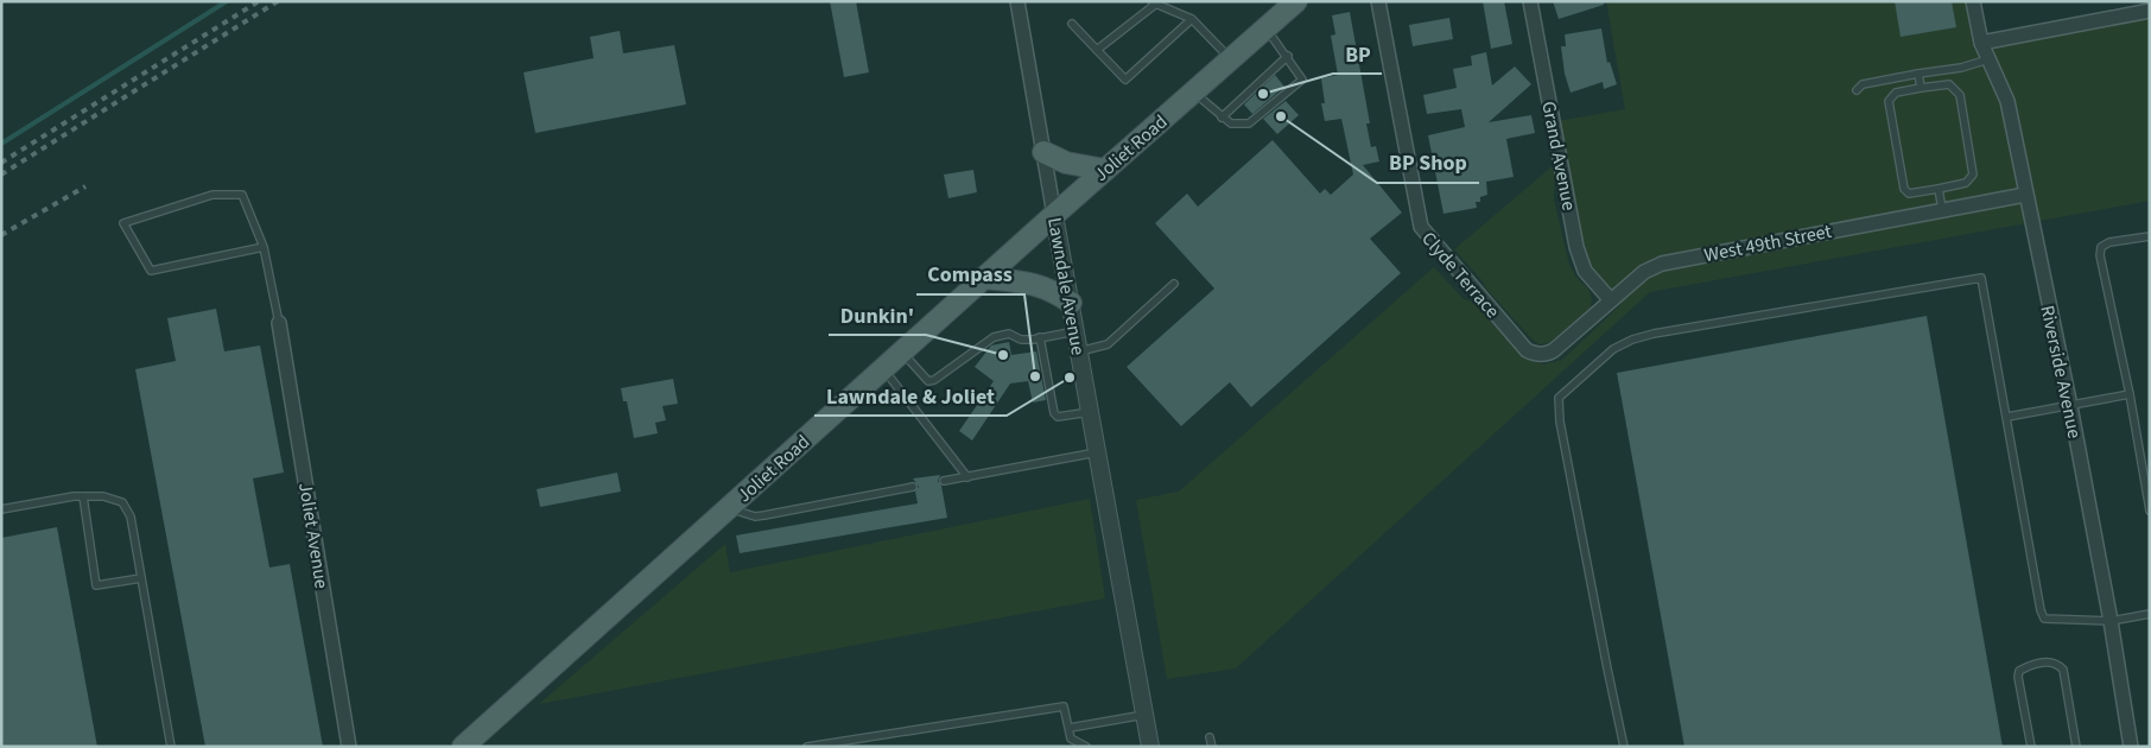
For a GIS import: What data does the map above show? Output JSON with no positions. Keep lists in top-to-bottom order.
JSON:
{
  "streets": {
    "main road": ["Joliet Road"],
    "street": [
      "Grand Avenue",
      "West 49th Street",
      "Clyde Terrace",
      "Lawndale Avenue",
      "Riverside Avenue",
      "Joliet Avenue"
    ]
  },
  "crossings": [
    ["Joliet Road", "Lawndale Avenue"],
    ["Grand Avenue", "West 49th Street"],
    ["West 49th Street", "Clyde Terrace"],
    ["West 49th Street", "Riverside Avenue"]
  ],
  "places": [
    "BP",
    "BP Shop",
    "Dunkin'",
    "Compass",
    "Lawndale & Joliet"
  ]
}
